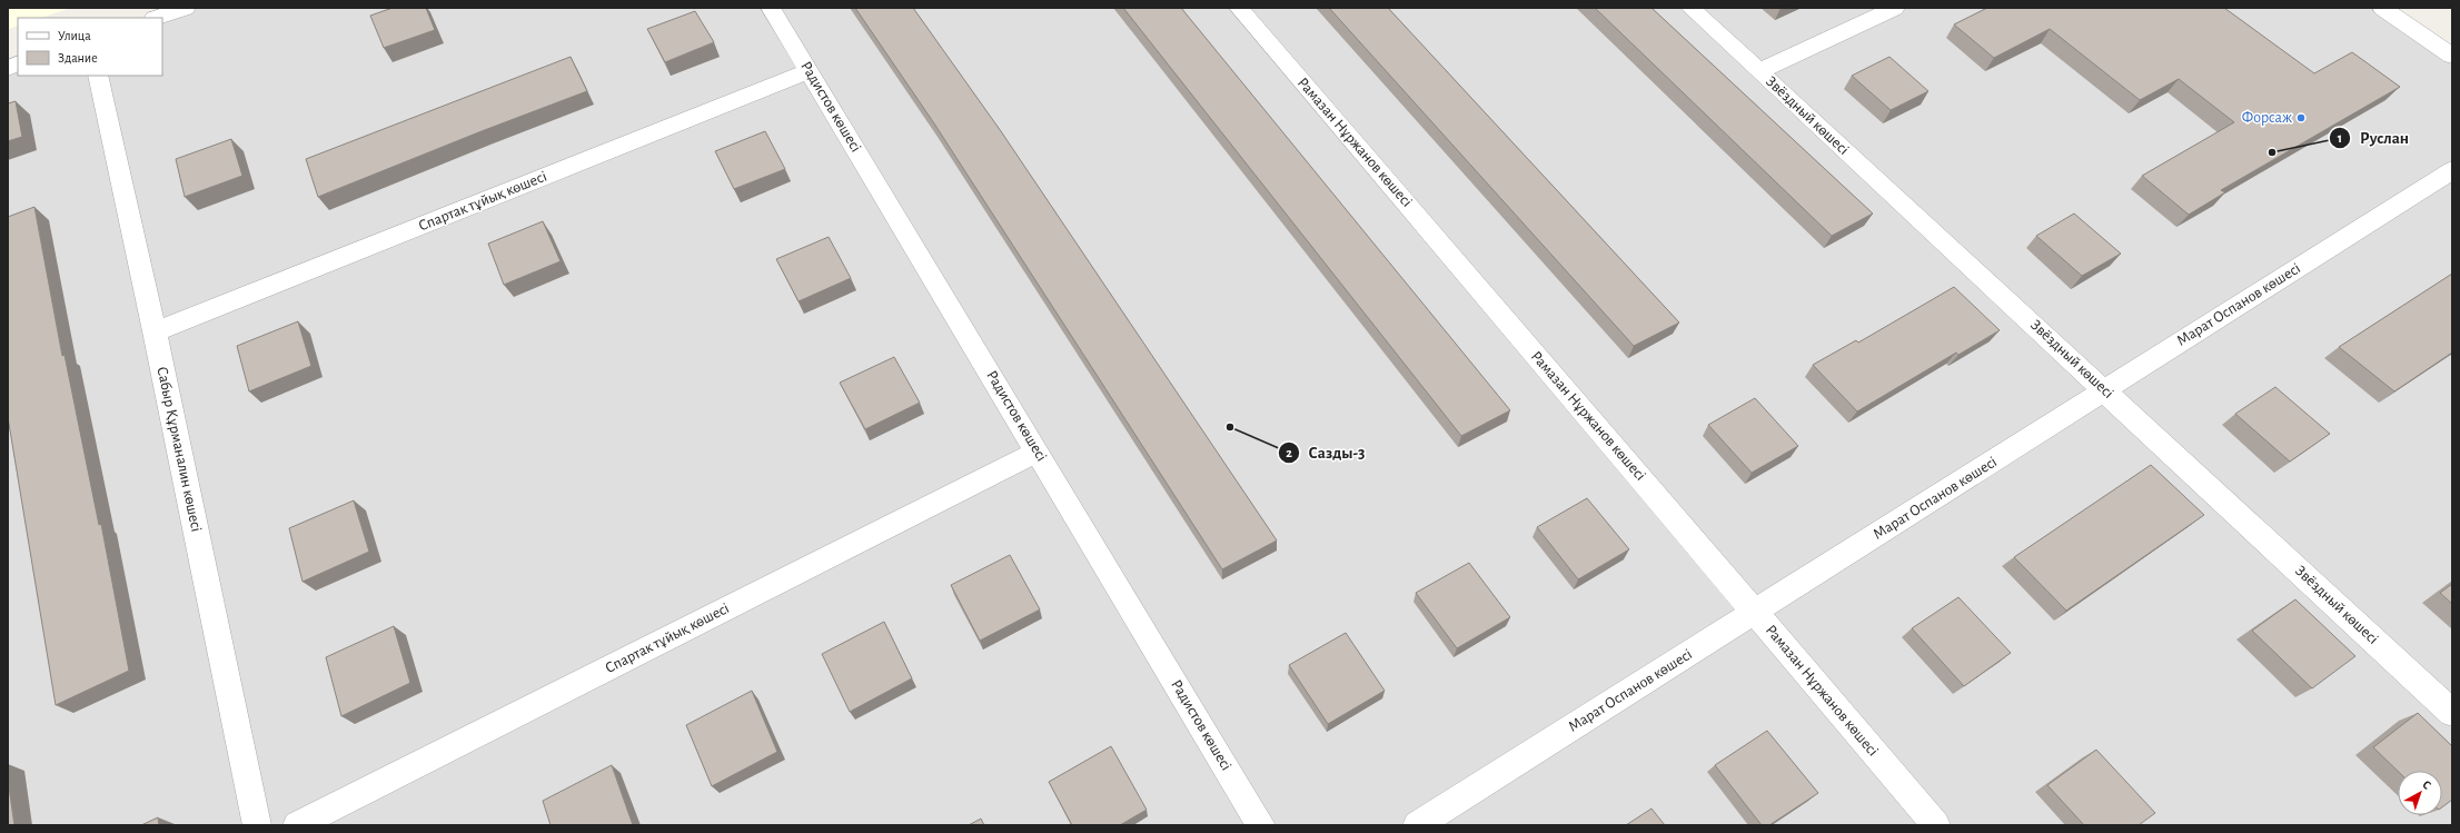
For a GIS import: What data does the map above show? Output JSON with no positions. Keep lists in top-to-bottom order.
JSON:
{
  "streets": {
    "street": [
      "Радистов көшесі",
      "Звёздный көшесі",
      "Рамазан Нұржанов көшесі",
      "Спартак тұйық көшесі",
      "Марат Оспанов көшесі",
      "Сабыр Құрманалин көшесі"
    ]
  },
  "crossings": [
    ["Радистов көшесі", "Спартак тұйық көшесі"],
    ["Звёздный көшесі", "Марат Оспанов көшесі"],
    ["Рамазан Нұржанов көшесі", "Марат Оспанов көшесі"],
    ["Спартак тұйық көшесі", "Сабыр Құрманалин көшесі"]
  ],
  "places": ["Форсаж", "Руслан", "Сазды-3"],
  "legend": ["Улица", "Здание"],
  "north": "top right"
}
